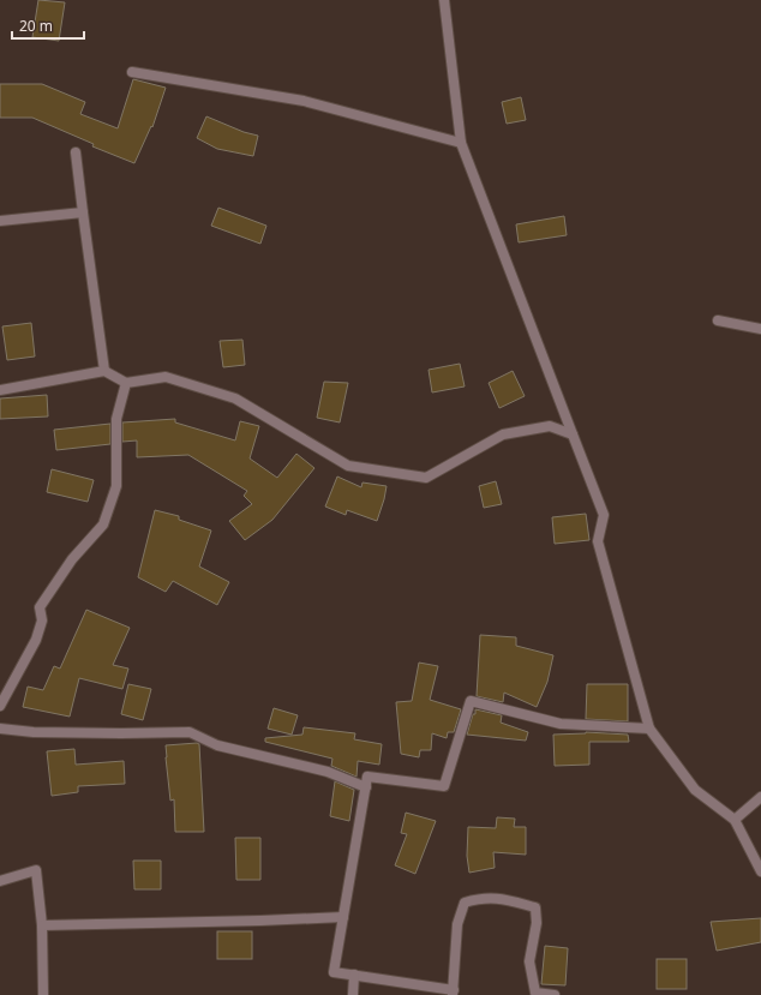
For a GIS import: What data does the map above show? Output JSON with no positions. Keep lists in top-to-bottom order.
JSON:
{
  "scale_bar": "20 m"
}
